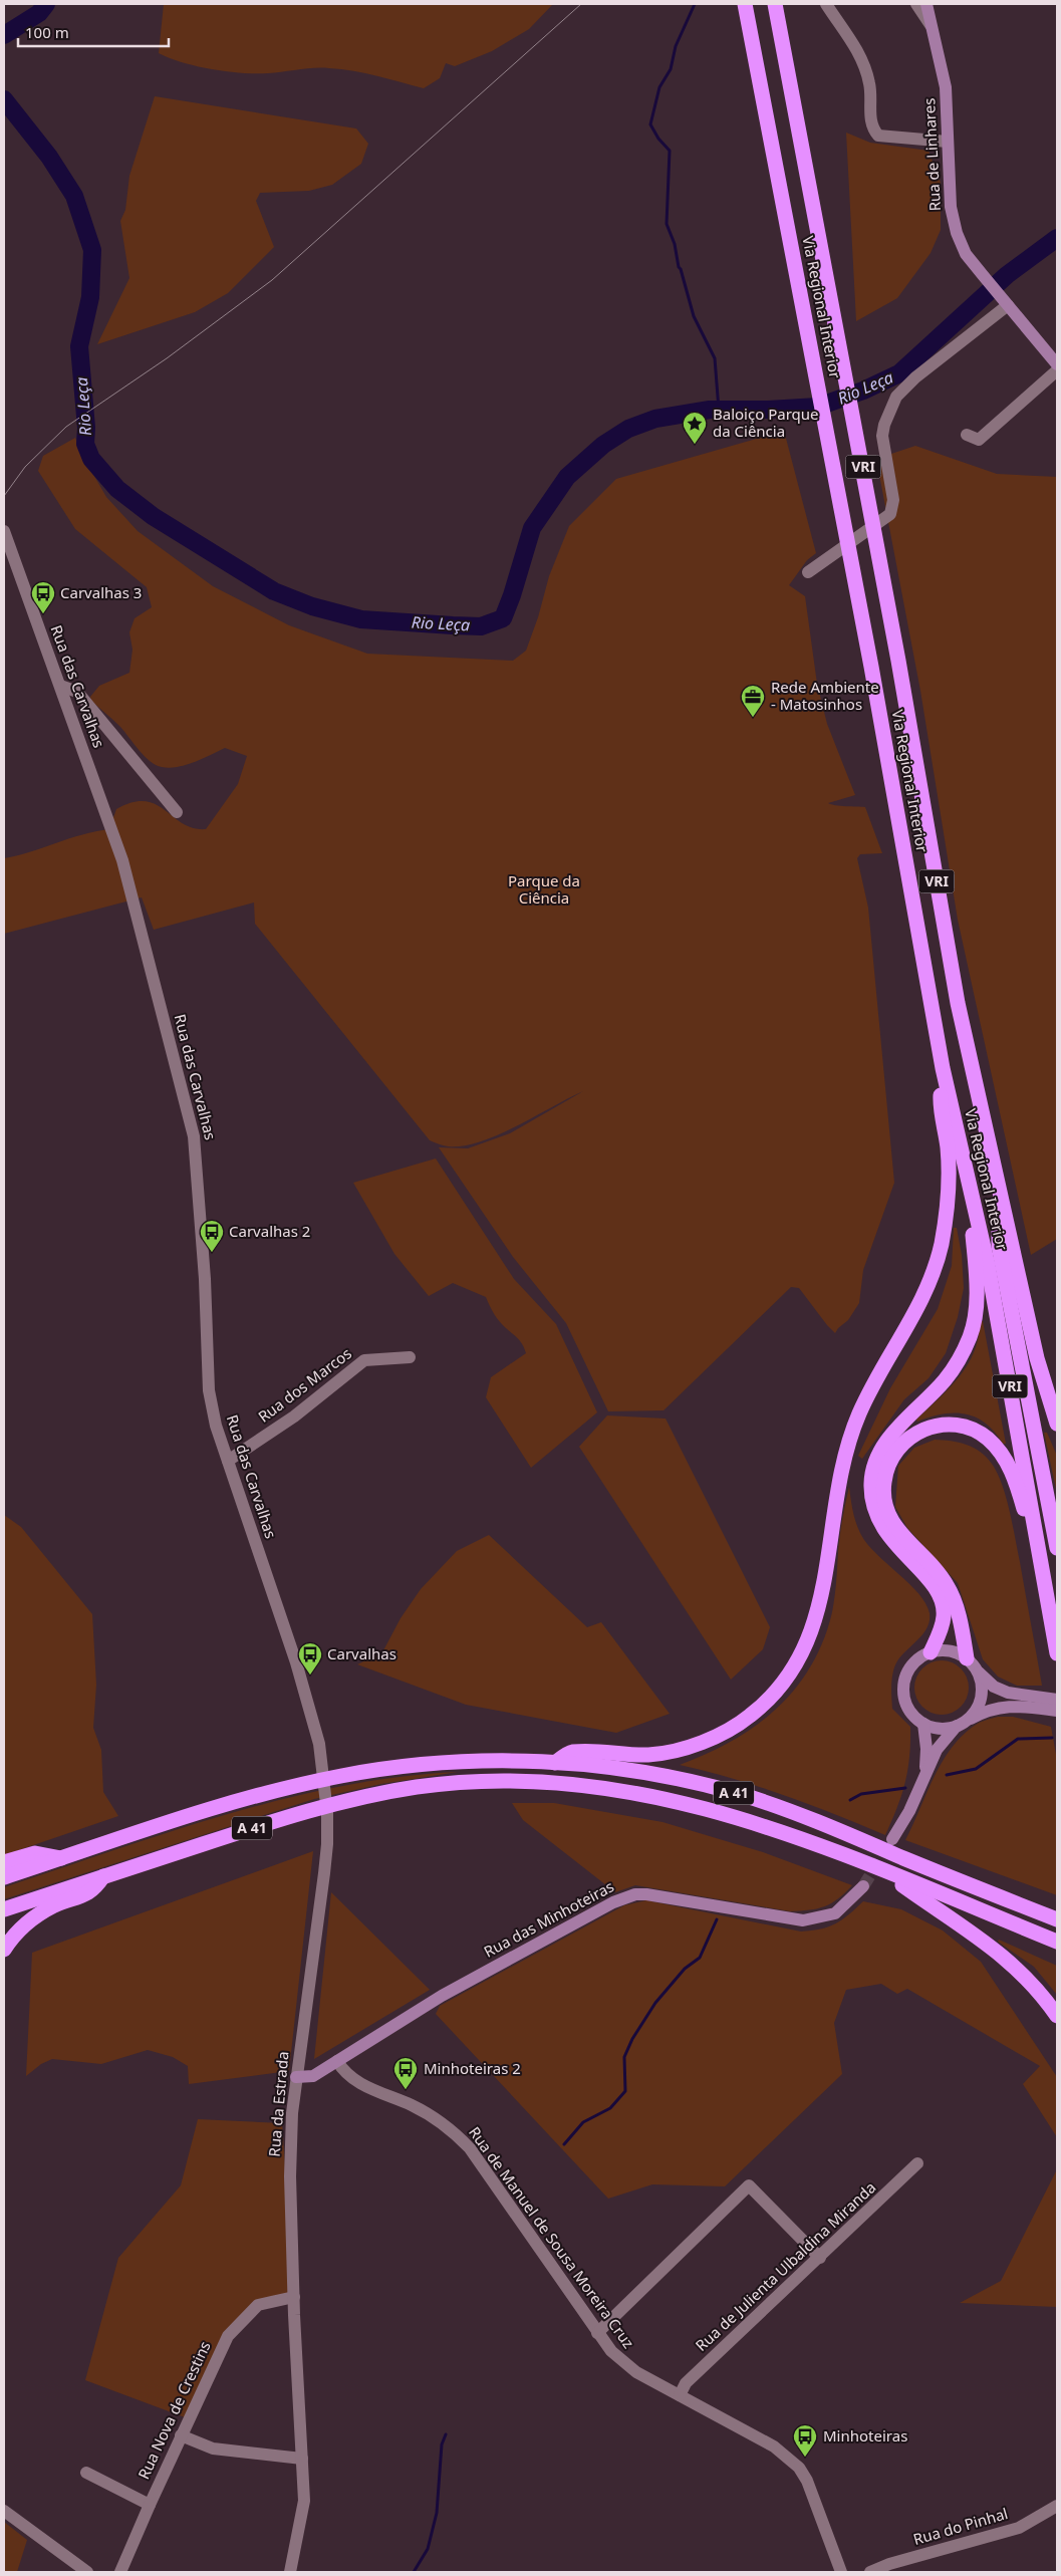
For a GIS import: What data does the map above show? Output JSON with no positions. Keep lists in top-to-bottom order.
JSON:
{
  "streets": {
    "highway": ["Via Regional Interior", "VRI", "A 41"],
    "main road": ["Rua de Linhares", "Rua das Minhoteiras"],
    "street": [
      "Rua das Carvalhas",
      "Rua dos Marcos",
      "Rua da Estrada",
      "Rua de Manuel de Sousa Moreira Cruz",
      "Rua de Julienta Ulbaldina Miranda",
      "Rua Nova de Crestins",
      "Rua do Pinhal"
    ]
  },
  "crossings": [
    ["Rua das Carvalhas", "Rua dos Marcos"],
    ["Rua das Carvalhas", "Rua da Estrada"],
    ["Rua das Minhoteiras", "Rua da Estrada"],
    ["Rua das Minhoteiras", "Rua de Manuel de Sousa Moreira Cruz"],
    ["Rua da Estrada", "Rua Nova de Crestins"],
    ["Rua de Manuel de Sousa Moreira Cruz", "Rua de Julienta Ulbaldina Miranda"]
  ],
  "water": ["Rio Leça"],
  "parks": ["Parque da Ciência"],
  "places": {
    "place": ["Baloiço Parque da Ciência"],
    "bus stop": [
      "Carvalhas 3",
      "Carvalhas 2",
      "Carvalhas",
      "Minhoteiras 2",
      "Minhoteiras"
    ],
    "office": ["Rede Ambiente - Matosinhos"]
  },
  "scale_bar": "100 m"
}
